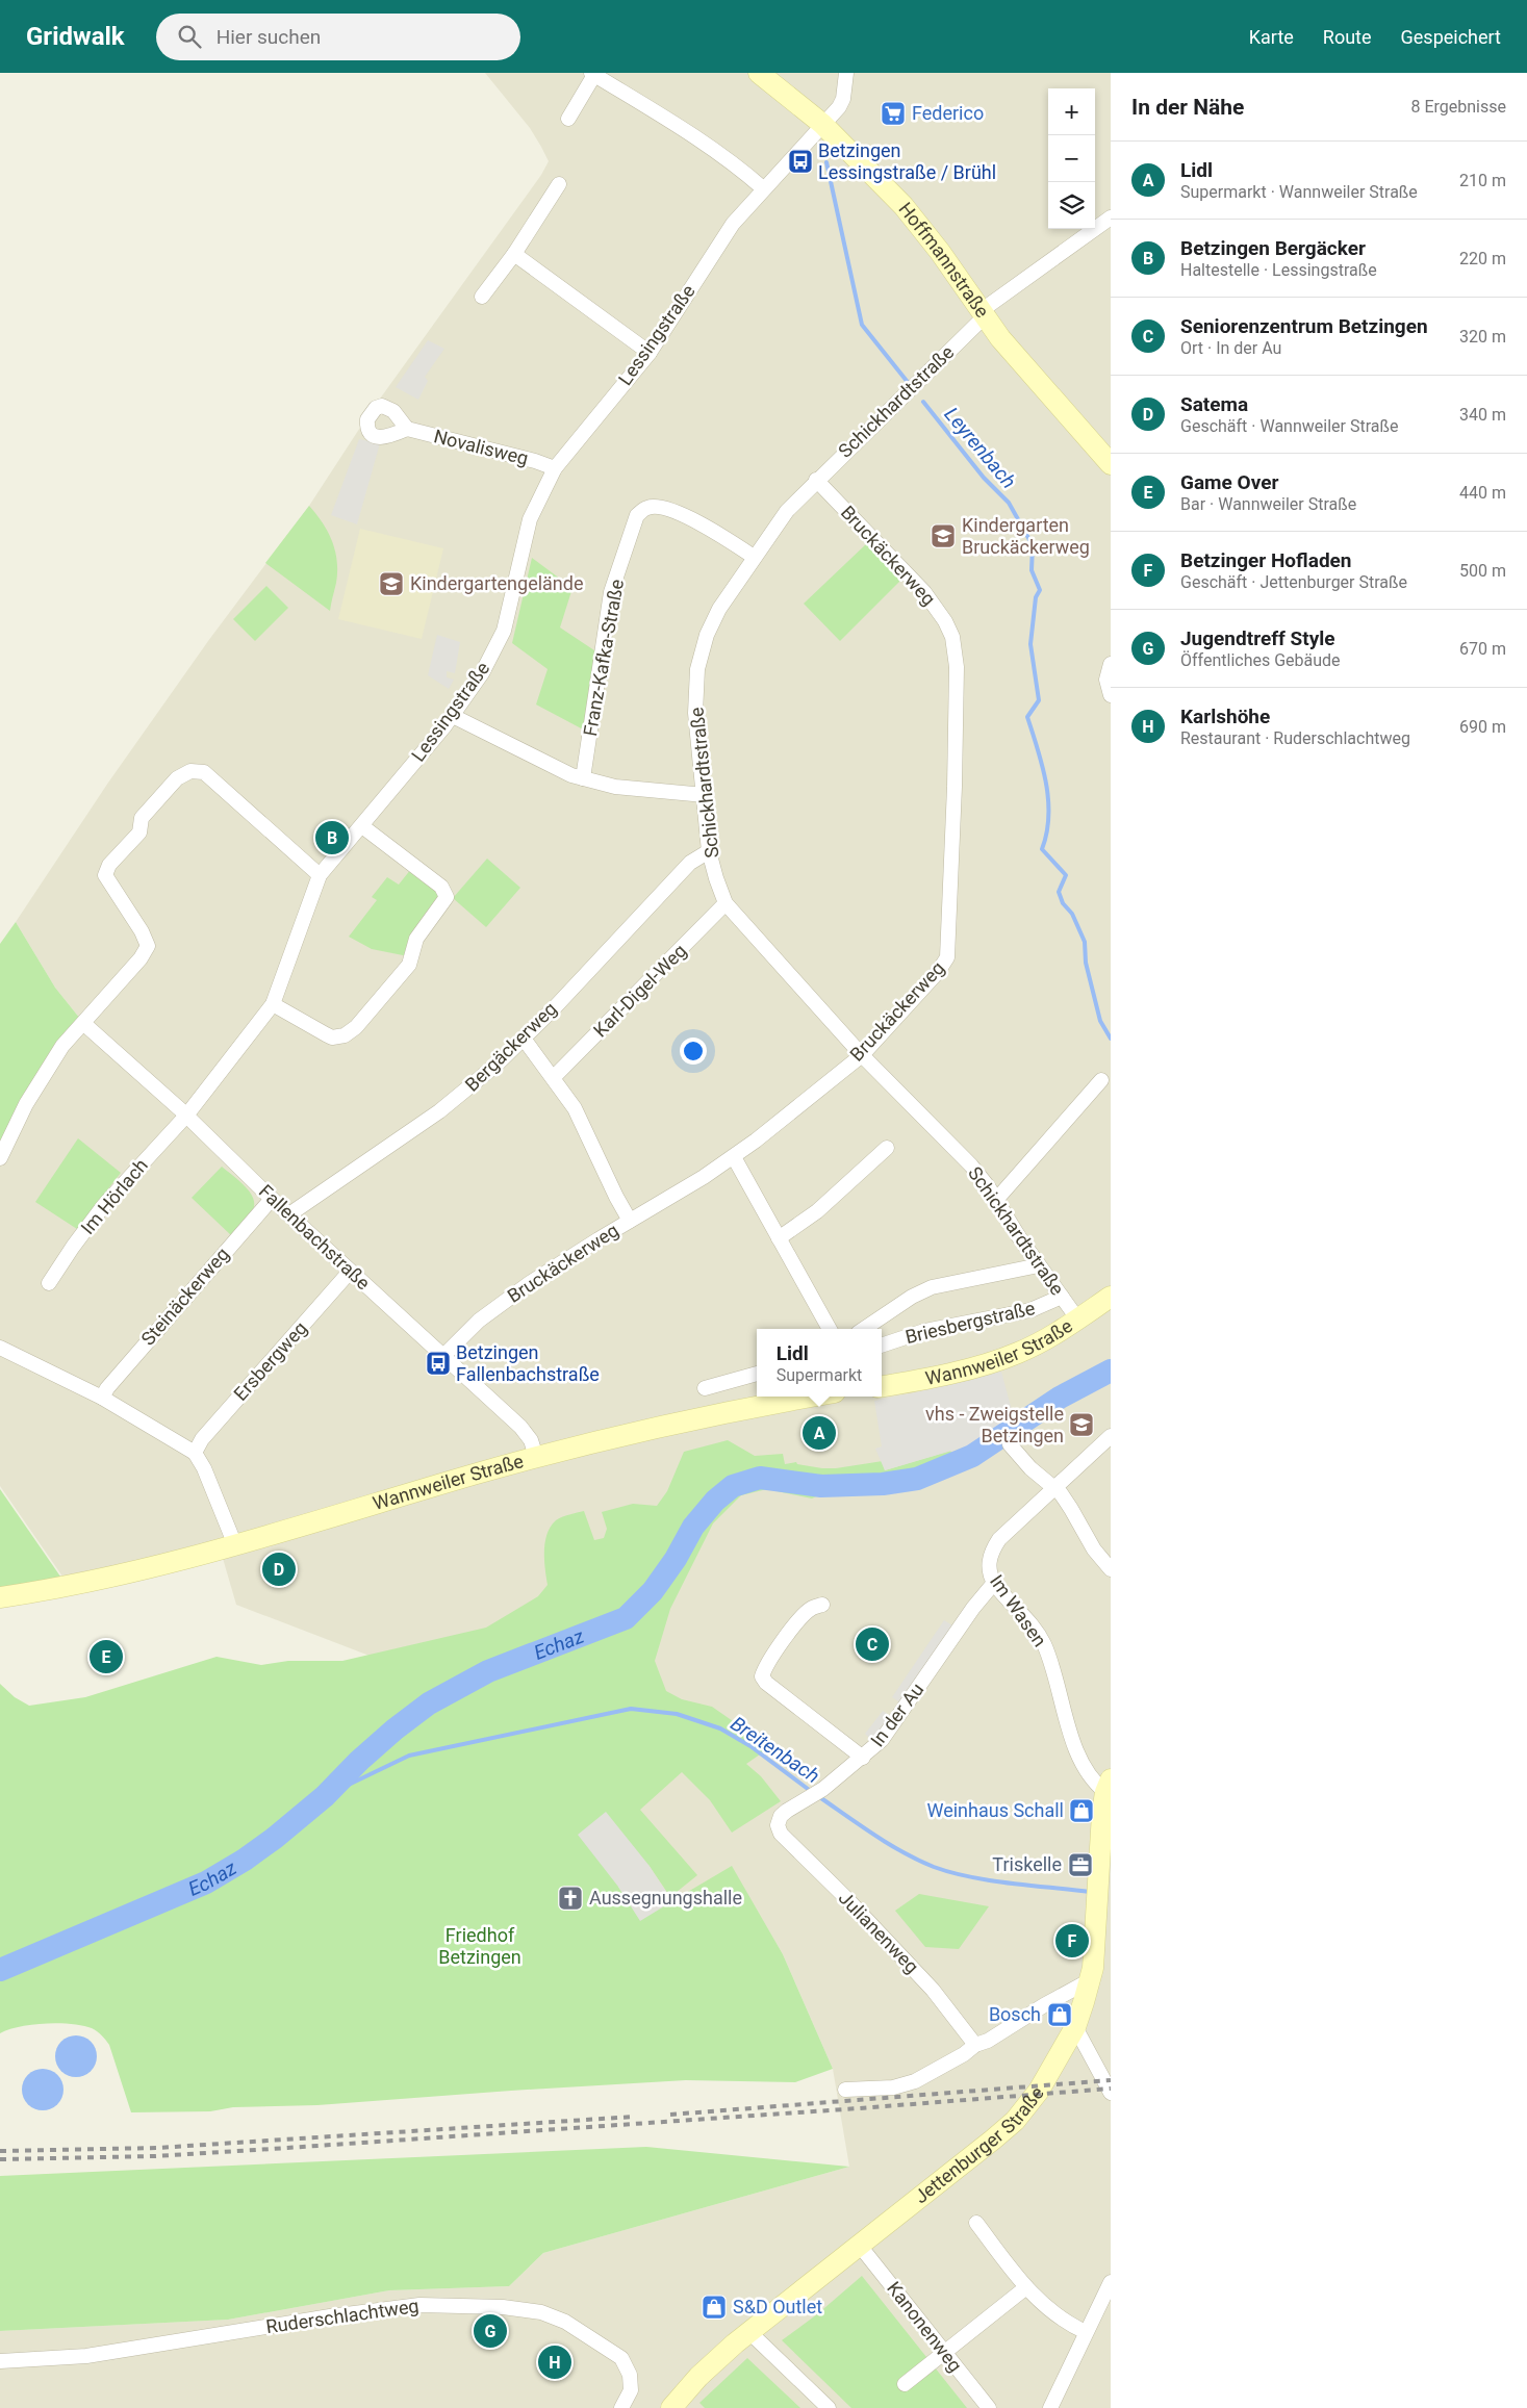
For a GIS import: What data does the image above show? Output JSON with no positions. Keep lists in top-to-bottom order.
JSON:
{
  "streets": {
    "street": [
      "Hoffmannstraße",
      "Lessingstraße",
      "Schickhardtstraße",
      "Novalisweg",
      "Bruckäckerweg",
      "Franz-Kafka-Straße",
      "Karl-Digel-Weg",
      "Bergäckerweg",
      "Im Hörlach",
      "Fallenbachstraße",
      "Steinäckerweg",
      "Briesbergstraße",
      "Wannweiler Straße",
      "Ersbergweg",
      "Im Wasen",
      "In der Au",
      "Julianenweg",
      "Jettenburger Straße",
      "Ruderschlachtweg",
      "Kanonenweg"
    ]
  },
  "crossings": [
    ["Hoffmannstraße", "Lessingstraße"],
    ["Hoffmannstraße", "Schickhardtstraße"],
    ["Lessingstraße", "Novalisweg"],
    ["Lessingstraße", "Im Hörlach"],
    ["Lessingstraße", "Fallenbachstraße"],
    ["Schickhardtstraße", "Bruckäckerweg"],
    ["Schickhardtstraße", "Franz-Kafka-Straße"],
    ["Schickhardtstraße", "Karl-Digel-Weg"],
    ["Schickhardtstraße", "Bergäckerweg"],
    ["Schickhardtstraße", "Briesbergstraße"],
    ["Schickhardtstraße", "Wannweiler Straße"],
    ["Bruckäckerweg", "Fallenbachstraße"],
    ["Bergäckerweg", "Fallenbachstraße"],
    ["Im Hörlach", "Fallenbachstraße"],
    ["Fallenbachstraße", "Steinäckerweg"],
    ["Fallenbachstraße", "Wannweiler Straße"],
    ["Fallenbachstraße", "Ersbergweg"],
    ["Im Wasen", "In der Au"],
    ["Im Wasen", "Jettenburger Straße"],
    ["In der Au", "Julianenweg"],
    ["Jettenburger Straße", "Kanonenweg"]
  ],
  "water": ["Leyrenbach", "Echaz", "Breitenbach"],
  "parks": ["Friedhof Betzingen"],
  "places": {
    "supermarket": ["Federico"],
    "bus stop": ["Betzingen Lessingstraße / Brühl", "Betzingen Fallenbachstraße"],
    "school or university": ["Kindergarten Bruckäckerweg", "Kindergartengelände", "vhs - Zweigstelle Betzingen"],
    "shop": ["Weinhaus Schall", "Bosch", "S&D Outlet"],
    "office": ["Triskelle"],
    "church": ["Aussegnungshalle"]
  },
  "page": {
    "header": "Gridwalk",
    "search": "Hier suchen",
    "nav": ["Karte", "Route", "Gespeichert"],
    "heading": ["In der Nähe", "8 Ergebnisse"],
    "map_buttons": ["+", "−"],
    "list": [
      {
        "mark": "A",
        "name": "Lidl",
        "note": "Supermarkt · Wannweiler Straße",
        "value": "210 m"
      },
      {
        "mark": "B",
        "name": "Betzingen Bergäcker",
        "note": "Haltestelle · Lessingstraße",
        "value": "220 m"
      },
      {
        "mark": "C",
        "name": "Seniorenzentrum Betzingen",
        "note": "Ort · In der Au",
        "value": "320 m"
      },
      {
        "mark": "D",
        "name": "Satema",
        "note": "Geschäft · Wannweiler Straße",
        "value": "340 m"
      },
      {
        "mark": "E",
        "name": "Game Over",
        "note": "Bar · Wannweiler Straße",
        "value": "440 m"
      },
      {
        "mark": "F",
        "name": "Betzinger Hofladen",
        "note": "Geschäft · Jettenburger Straße",
        "value": "500 m"
      },
      {
        "mark": "G",
        "name": "Jugendtreff Style",
        "note": "Öffentliches Gebäude",
        "value": "670 m"
      },
      {
        "mark": "H",
        "name": "Karlshöhe",
        "note": "Restaurant · Ruderschlachtweg",
        "value": "690 m"
      }
    ],
    "pins": [
      "B",
      "A",
      "D",
      "C",
      "E",
      "F",
      "G",
      "H"
    ],
    "popup": ["Lidl", "Supermarkt"]
  }
}
